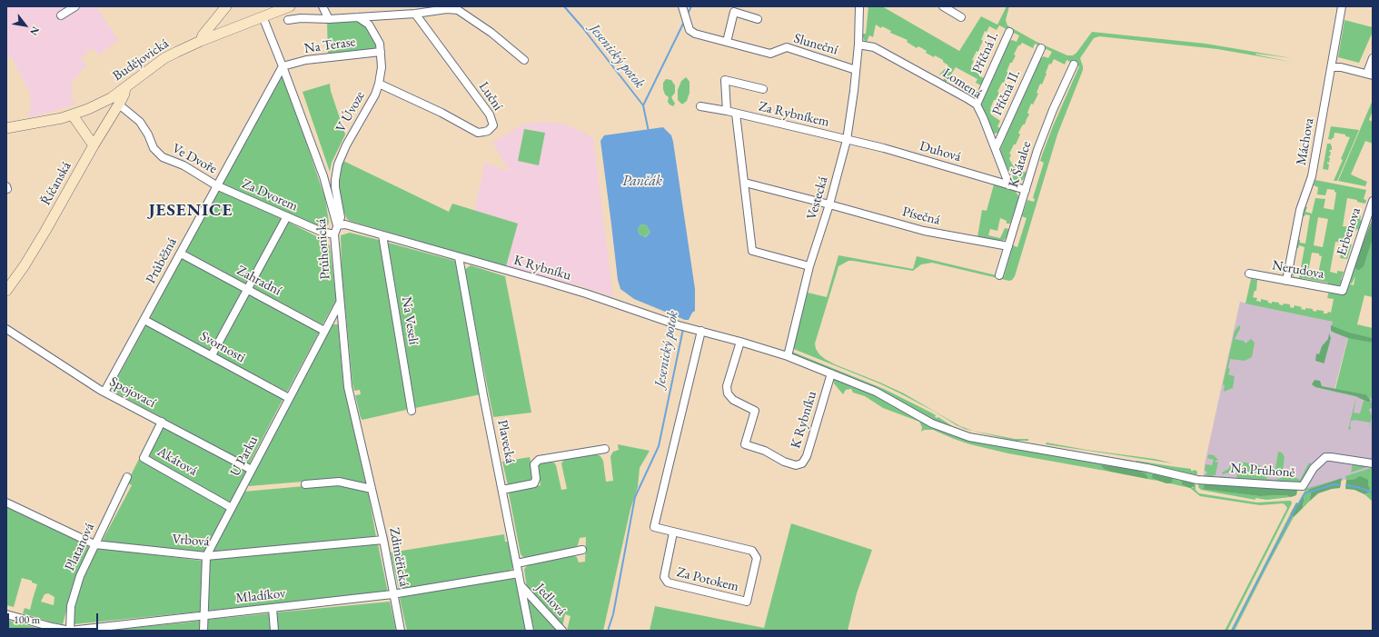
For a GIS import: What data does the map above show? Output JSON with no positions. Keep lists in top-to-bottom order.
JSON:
{
  "streets": {
    "main road": ["Budějovická", "Říčanská"],
    "street": [
      "Sluneční",
      "Na Terase",
      "Příčná I.",
      "Lomená",
      "Příčná II.",
      "Luční",
      "V Úvoze",
      "Za Rybníkem",
      "Máchova",
      "Duhová",
      "Ve Dvoře",
      "K Šátalce",
      "Za Dvorem",
      "Vestecká",
      "Písečná",
      "Erbenova",
      "Průhonická",
      "Průběžná",
      "K Rybníku",
      "Nerudova",
      "Zahradní",
      "Na Veselí",
      "Svornosti",
      "Spojovací",
      "Plavecká",
      "U Parku",
      "Akátová",
      "Na Průhoně",
      "Vrbová",
      "Platanová",
      "Zdiměřická",
      "Za Potokem",
      "Mladíkov",
      "Jedlová"
    ]
  },
  "crossings": [
    ["Sluneční", "Vestecká"],
    ["Na Terase", "V Úvoze"],
    ["Na Terase", "Průhonická"],
    ["Na Terase", "Průběžná"],
    ["Příčná I.", "Lomená"],
    ["Budějovická", "Říčanská"],
    ["Budějovická", "Průhonická"],
    ["Lomená", "Příčná II."],
    ["Lomená", "Duhová"],
    ["Lomená", "Vestecká"],
    ["Luční", "V Úvoze"],
    ["V Úvoze", "Průhonická"],
    ["V Úvoze", "K Rybníku"],
    ["Za Rybníkem", "Duhová"],
    ["Za Rybníkem", "Vestecká"],
    ["Máchova", "Nerudova"],
    ["Duhová", "K Šátalce"],
    ["Duhová", "Vestecká"],
    ["Ve Dvoře", "Říčanská"],
    ["Ve Dvoře", "Za Dvorem"],
    ["Ve Dvoře", "Průběžná"],
    ["K Šátalce", "Písečná"],
    ["Za Dvorem", "Průhonická"],
    ["Za Dvorem", "Průběžná"],
    ["Vestecká", "Písečná"],
    ["Vestecká", "K Rybníku"],
    ["Erbenova", "Nerudova"],
    ["Průhonická", "Průběžná"],
    ["Průhonická", "K Rybníku"],
    ["Průhonická", "U Parku"],
    ["Průhonická", "Zdiměřická"],
    ["Průběžná", "Zahradní"],
    ["Průběžná", "Svornosti"],
    ["Průběžná", "Spojovací"],
    ["K Rybníku", "Na Veselí"],
    ["K Rybníku", "Plavecká"],
    ["K Rybníku", "Na Průhoně"],
    ["K Rybníku", "Za Potokem"],
    ["Zahradní", "U Parku"],
    ["Svornosti", "U Parku"],
    ["Spojovací", "U Parku"],
    ["Spojovací", "Akátová"],
    ["Plavecká", "Mladíkov"],
    ["Plavecká", "Jedlová"],
    ["U Parku", "Akátová"],
    ["U Parku", "Vrbová"],
    ["U Parku", "Mladíkov"],
    ["Vrbová", "Platanová"],
    ["Vrbová", "Zdiměřická"],
    ["Platanová", "Mladíkov"],
    ["Zdiměřická", "Mladíkov"]
  ],
  "districts": ["JESENICE"],
  "water": ["Jesenický potok", "Pančák"],
  "scale_bar": "100 m",
  "north": "bottom right"
}
